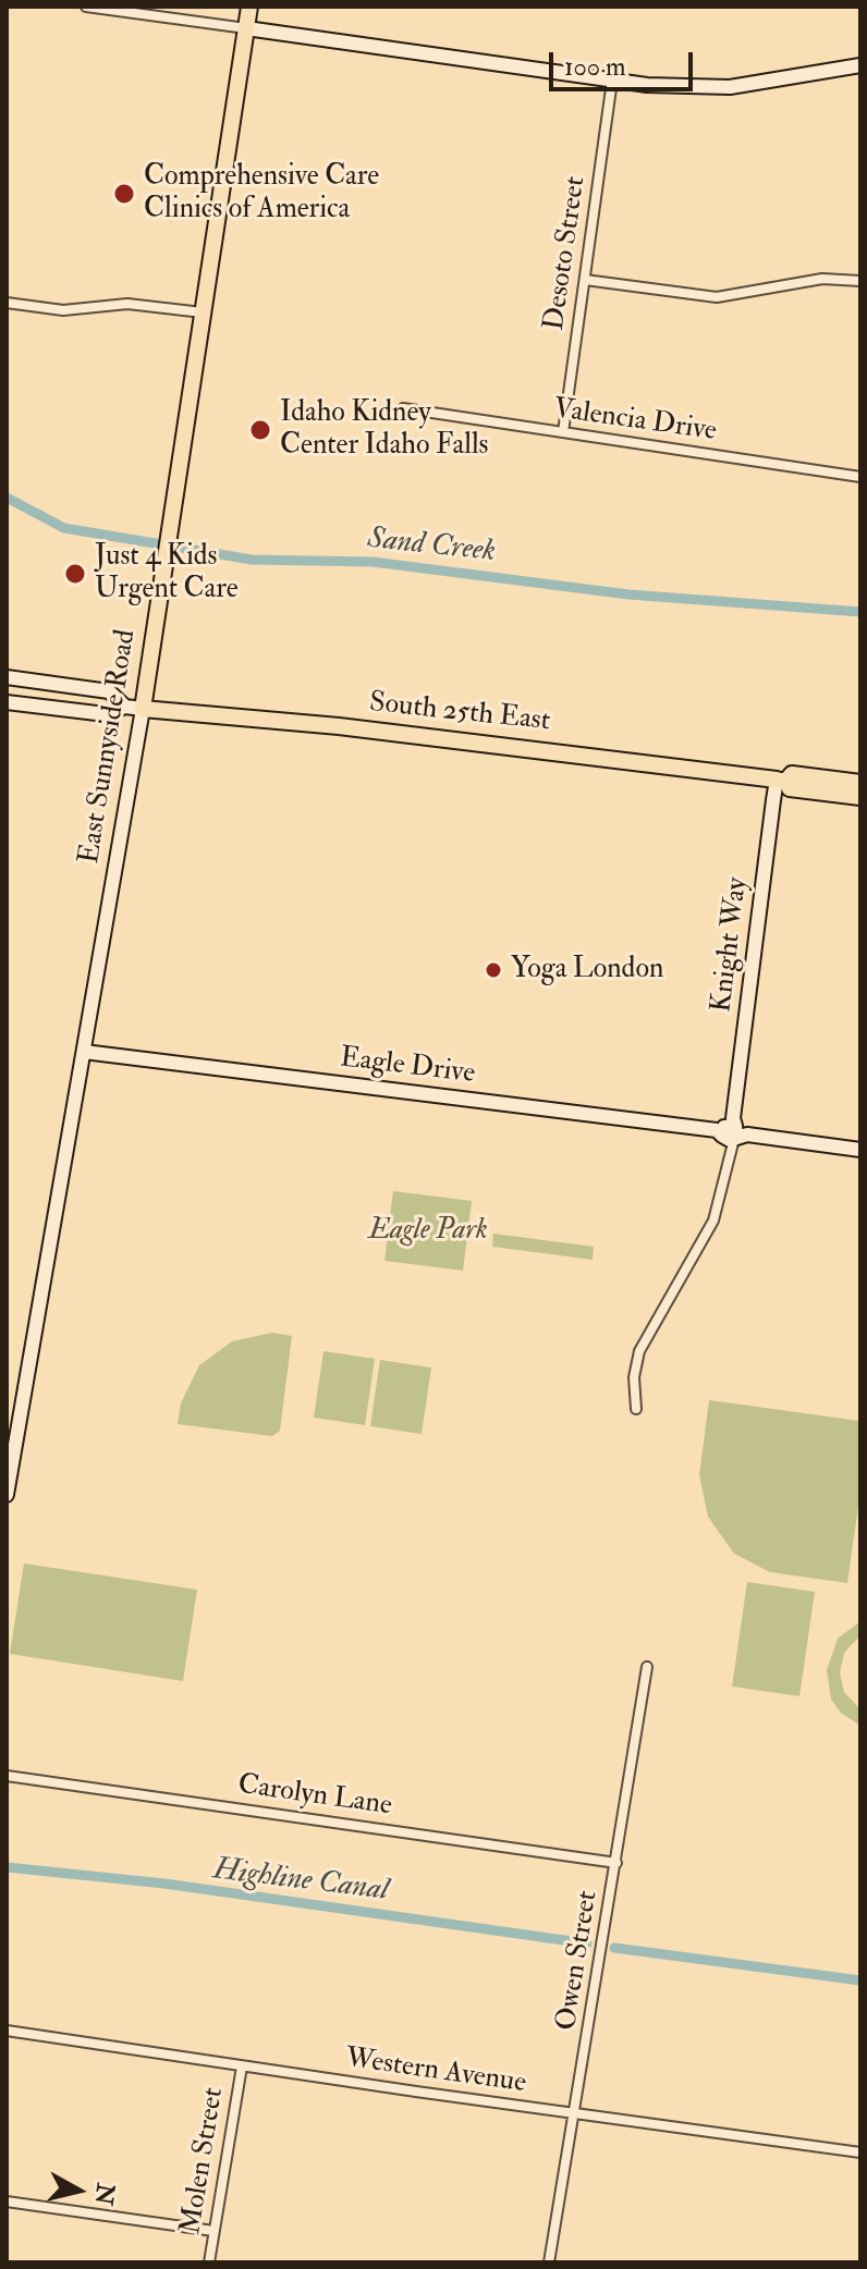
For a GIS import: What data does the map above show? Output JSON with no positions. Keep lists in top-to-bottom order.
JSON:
{
  "streets": {
    "main road": [
      "South 25th East",
      "East Sunnyside Road",
      "Knight Way",
      "Eagle Drive"
    ],
    "street": [
      "Desoto Street",
      "Valencia Drive",
      "Carolyn Lane",
      "Owen Street",
      "Western Avenue",
      "Molen Street"
    ]
  },
  "crossings": [
    ["Desoto Street", "Valencia Drive"],
    ["South 25th East", "East Sunnyside Road"],
    ["South 25th East", "Knight Way"],
    ["East Sunnyside Road", "Eagle Drive"],
    ["Knight Way", "Eagle Drive"],
    ["Carolyn Lane", "Owen Street"],
    ["Owen Street", "Western Avenue"],
    ["Western Avenue", "Molen Street"]
  ],
  "water": ["Sand Creek", "Highline Canal"],
  "parks": ["Eagle Park"],
  "places": [
    "Comprehensive Care Clinics of America",
    "Idaho Kidney Center Idaho Falls",
    "Just 4 Kids Urgent Care",
    "Yoga London"
  ],
  "scale_bar": "100 m",
  "north": "right"
}
